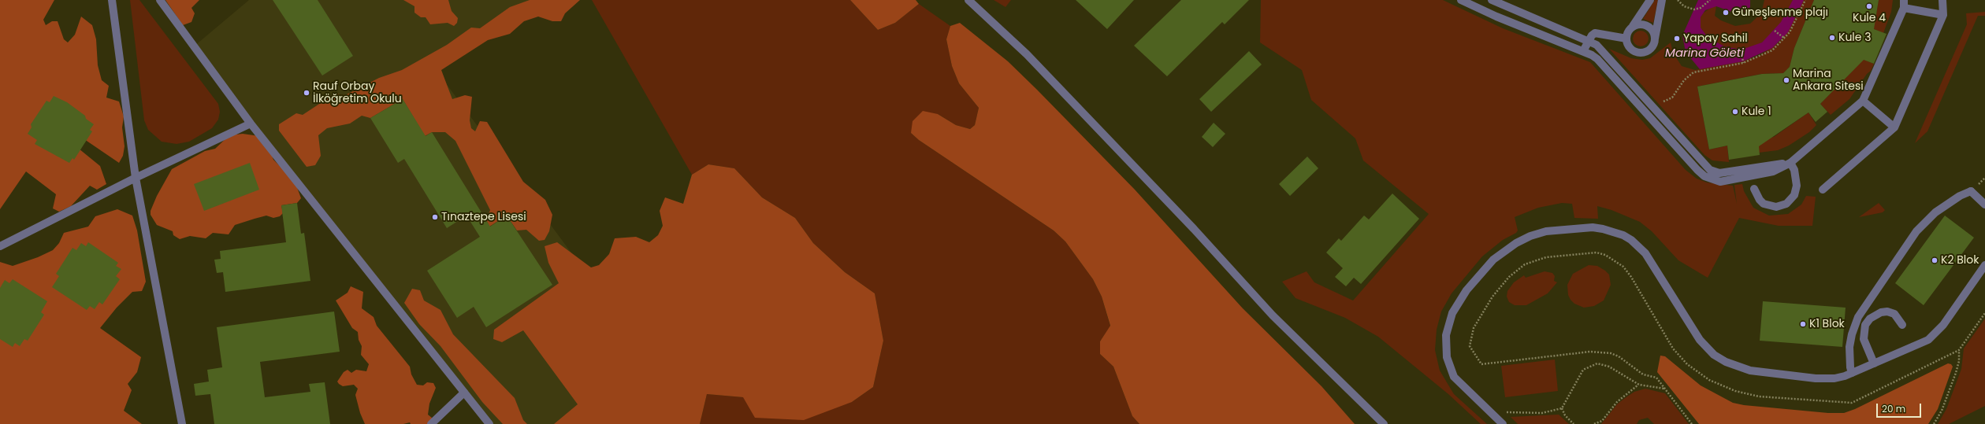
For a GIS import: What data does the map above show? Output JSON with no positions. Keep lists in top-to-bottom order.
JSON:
{
  "water": ["Marina Göleti"],
  "places": [
    "Kule 4",
    "Güneşlenme plajı",
    "Kule 3",
    "Yapay Sahil",
    "Marina Ankara Sitesi",
    "Rauf Orbay İlköğretim Okulu",
    "Kule 1",
    "Tınaztepe Lisesi",
    "K2 Blok",
    "K1 Blok"
  ],
  "scale_bar": "20 m"
}
